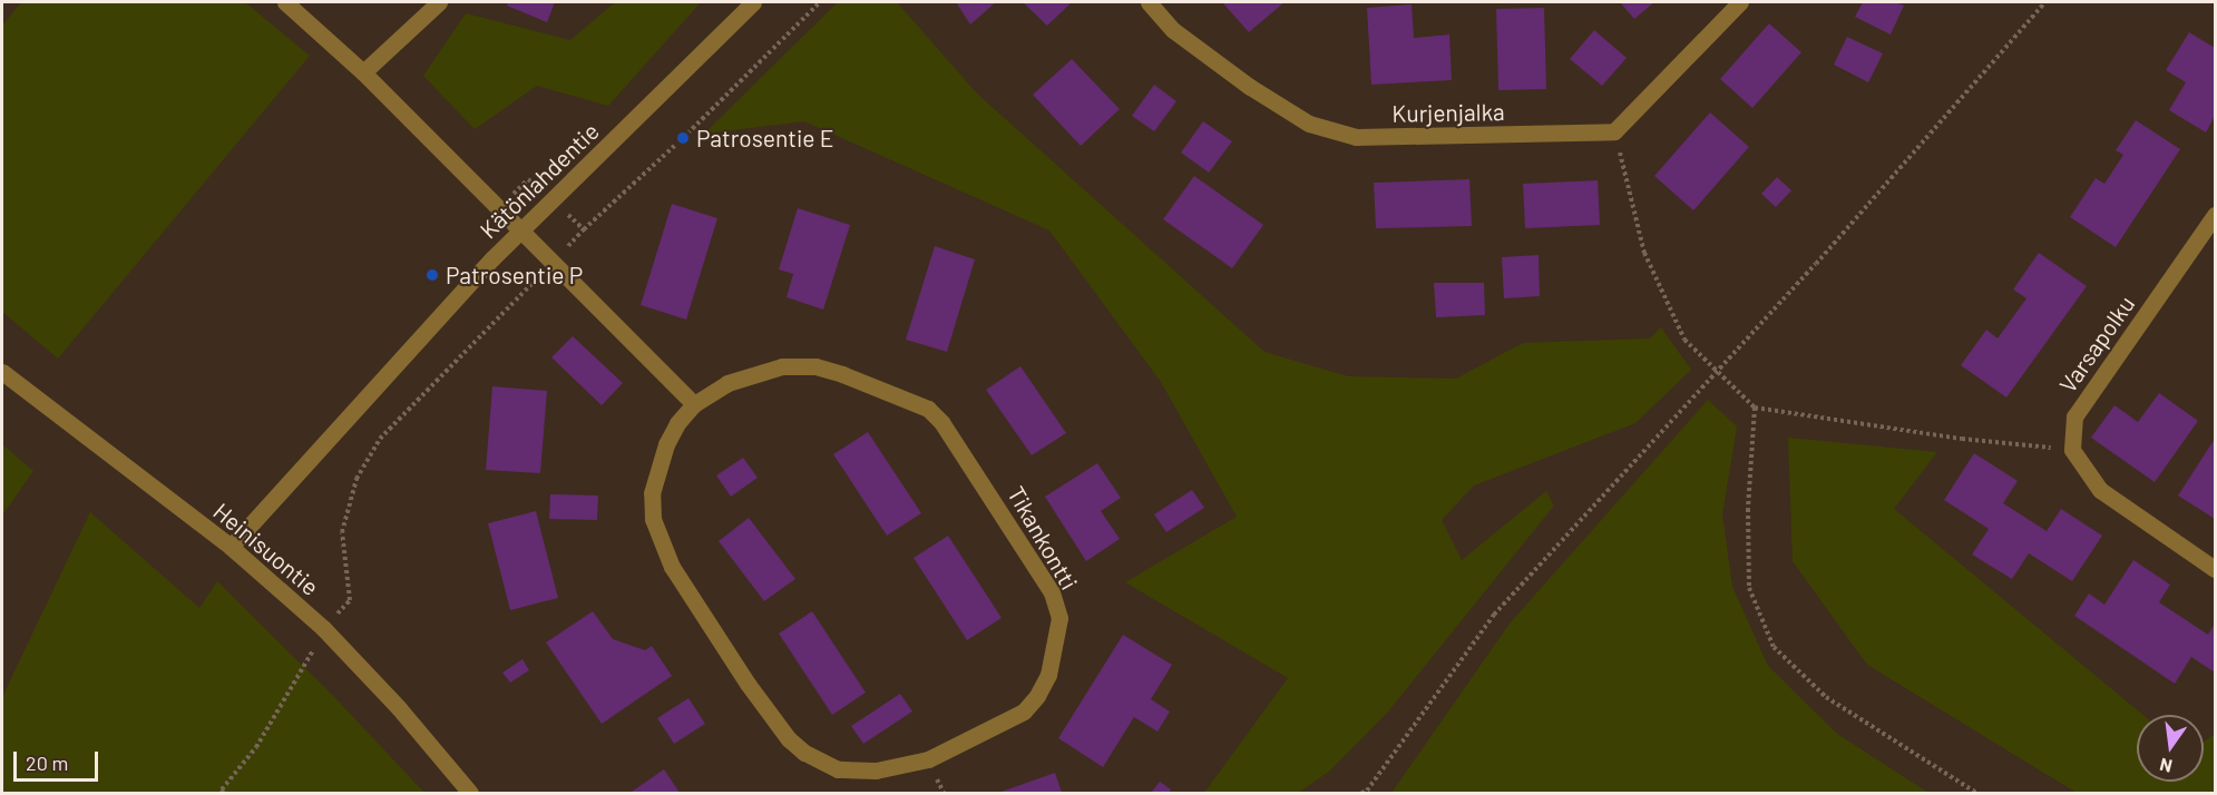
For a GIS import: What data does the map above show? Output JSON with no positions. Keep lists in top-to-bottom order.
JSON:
{
  "streets": {
    "street": [
      "Kurjenjalka",
      "Kätönlahdentie",
      "Varsapolku",
      "Tikankontti",
      "Heinisuontie"
    ]
  },
  "crossings": [
    ["Kätönlahdentie", "Heinisuontie"]
  ],
  "places": ["Patrosentie E", "Patrosentie P"],
  "scale_bar": "20 m",
  "north": "bottom"
}
